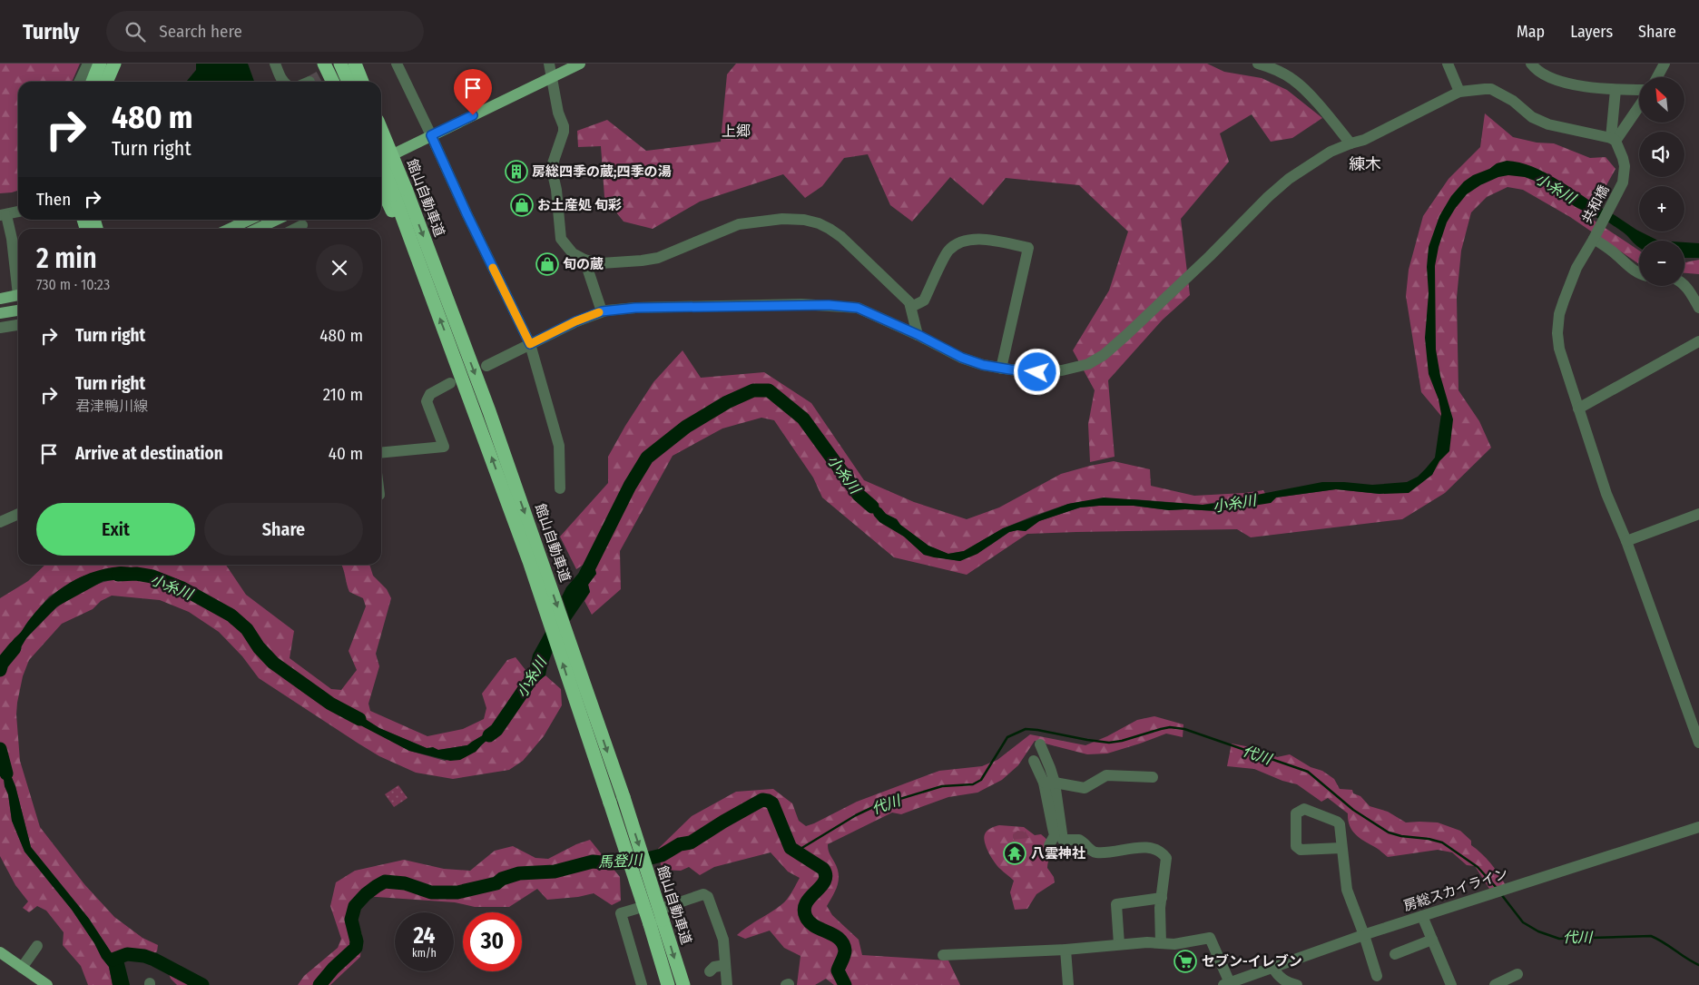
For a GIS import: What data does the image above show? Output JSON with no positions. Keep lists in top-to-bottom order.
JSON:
{
  "streets": {
    "highway": ["館山自動車道"],
    "street": ["共和橋", "房総スカイライン"]
  },
  "districts": ["上郷", "練木"],
  "water": ["小糸川", "代川", "馬登川"],
  "places": {
    "building": ["房総四季の蔵;四季の湯"],
    "shop": ["お土産処 旬彩", "旬の蔵"],
    "temple": ["八雲神社"],
    "supermarket": ["セブン-イレブン"]
  },
  "north": "top left",
  "page": {
    "header": "Turnly",
    "search": "Search here",
    "nav": ["Map", "Layers", "Share"],
    "map_buttons": ["+", "−"],
    "turn": ["480 m", "Turn right"],
    "then": "Then",
    "heading": ["2 min", "730 m · 10:23"],
    "list": [
      {
        "name": "Turn right",
        "value": "480 m"
      },
      {
        "name": "Turn right",
        "note": "君津鴨川線",
        "value": "210 m"
      },
      {
        "name": "Arrive at destination",
        "value": "40 m"
      }
    ],
    "buttons": ["Exit", "Share"],
    "speed": "24 km/h",
    "limit": "30"
  }
}
